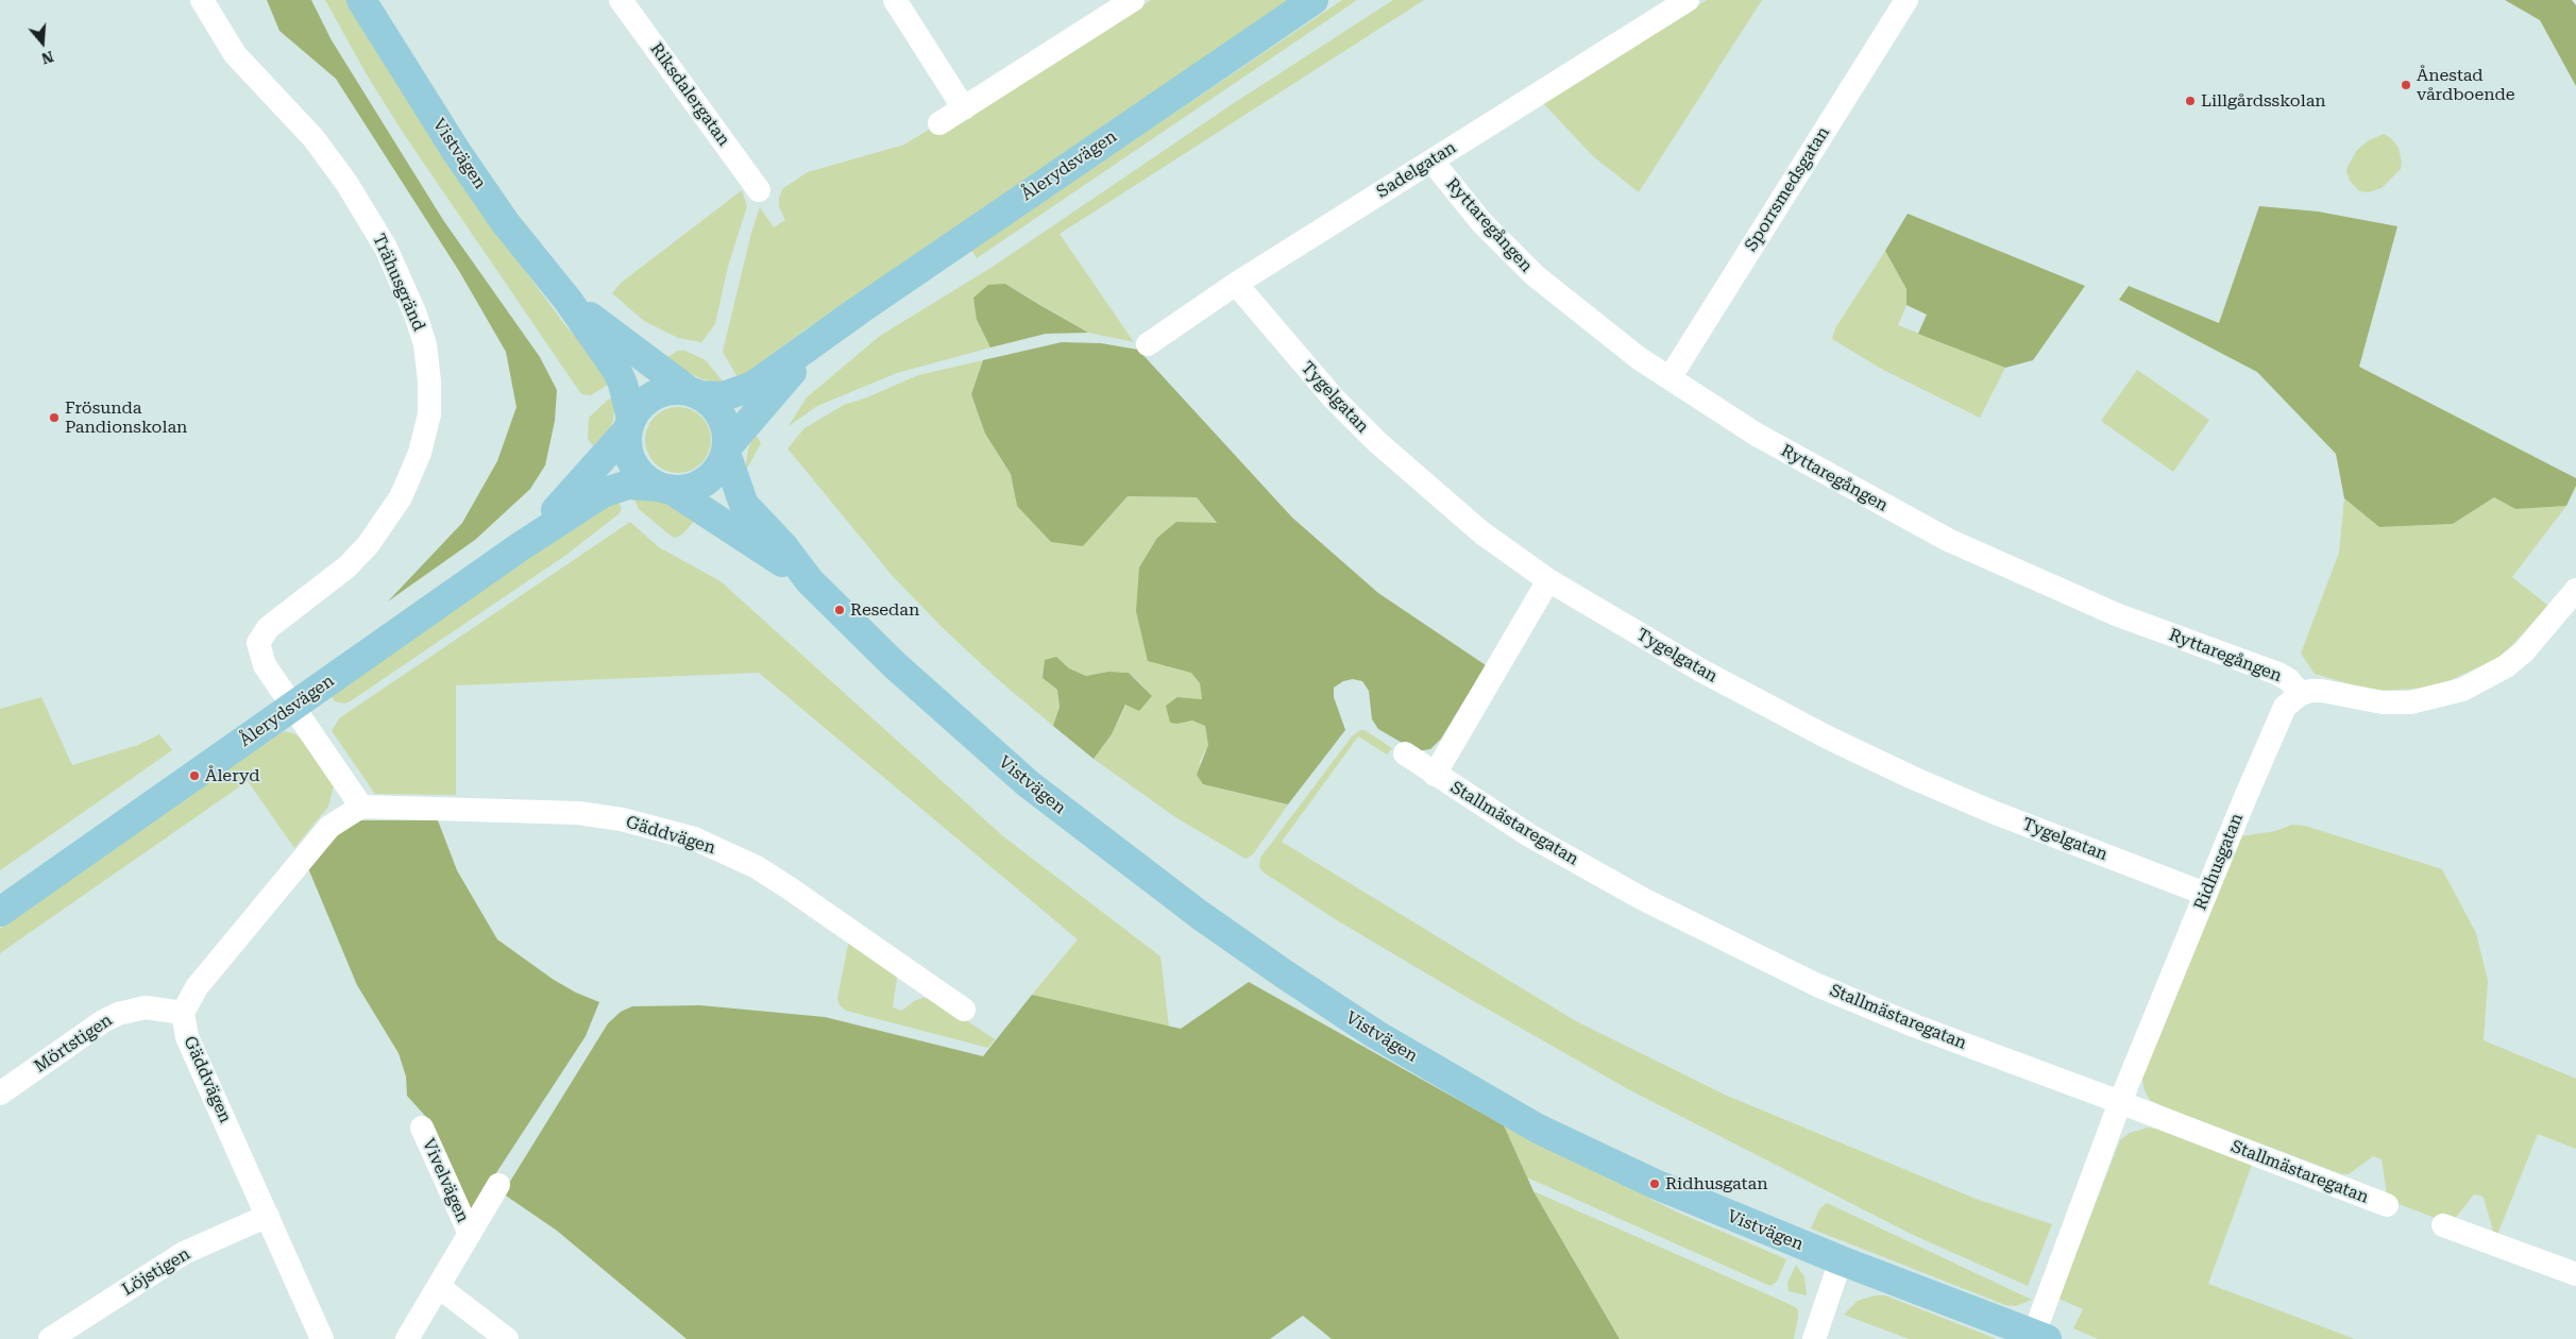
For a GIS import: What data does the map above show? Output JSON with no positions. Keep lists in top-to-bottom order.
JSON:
{
  "streets": {
    "main road": ["Vistvägen", "Ålerydsvägen"],
    "street": [
      "Riksdalergatan",
      "Sadelgatan",
      "Sporrsmedsgatan",
      "Ryttaregången",
      "Trähusgränd",
      "Tygelgatan",
      "Stallmästaregatan",
      "Gäddvägen",
      "Ridhusgatan",
      "Mörtstigen",
      "Vivelvägen",
      "Löjstigen"
    ]
  },
  "crossings": [
    ["Vistvägen", "Ålerydsvägen"],
    ["Vistvägen", "Ridhusgatan"],
    ["Ålerydsvägen", "Trähusgränd"],
    ["Sadelgatan", "Ryttaregången"],
    ["Sadelgatan", "Tygelgatan"],
    ["Sporrsmedsgatan", "Ryttaregången"],
    ["Ryttaregången", "Ridhusgatan"],
    ["Tygelgatan", "Stallmästaregatan"],
    ["Tygelgatan", "Ridhusgatan"],
    ["Stallmästaregatan", "Ridhusgatan"],
    ["Gäddvägen", "Mörtstigen"],
    ["Gäddvägen", "Löjstigen"]
  ],
  "places": [
    "Ånestad vårdboende",
    "Lillgårdsskolan",
    "Frösunda Pandionskolan",
    "Resedan",
    "Åleryd",
    "Ridhusgatan"
  ],
  "north": "bottom"
}
